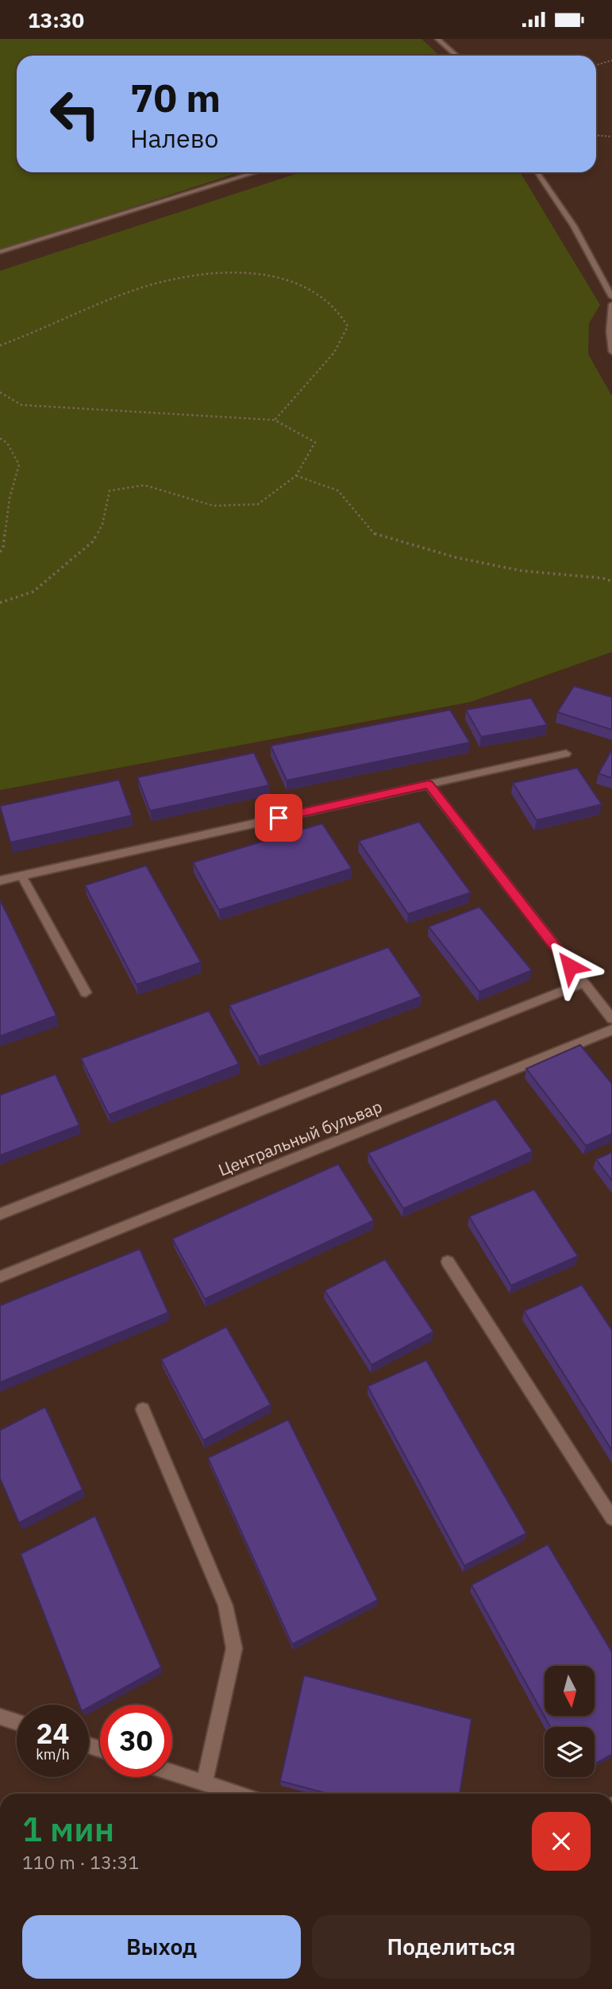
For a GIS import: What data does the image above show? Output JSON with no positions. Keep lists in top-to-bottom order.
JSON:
{
  "streets": {
    "street": ["Центральный бульвар"]
  },
  "north": "bottom",
  "page": {
    "status": "13:30",
    "turn": ["70 m", "Налево"],
    "speed": "24 km/h",
    "limit": "30",
    "heading": ["1 мин", "110 m · 13:31"],
    "buttons": ["Выход", "Поделиться"]
  }
}
